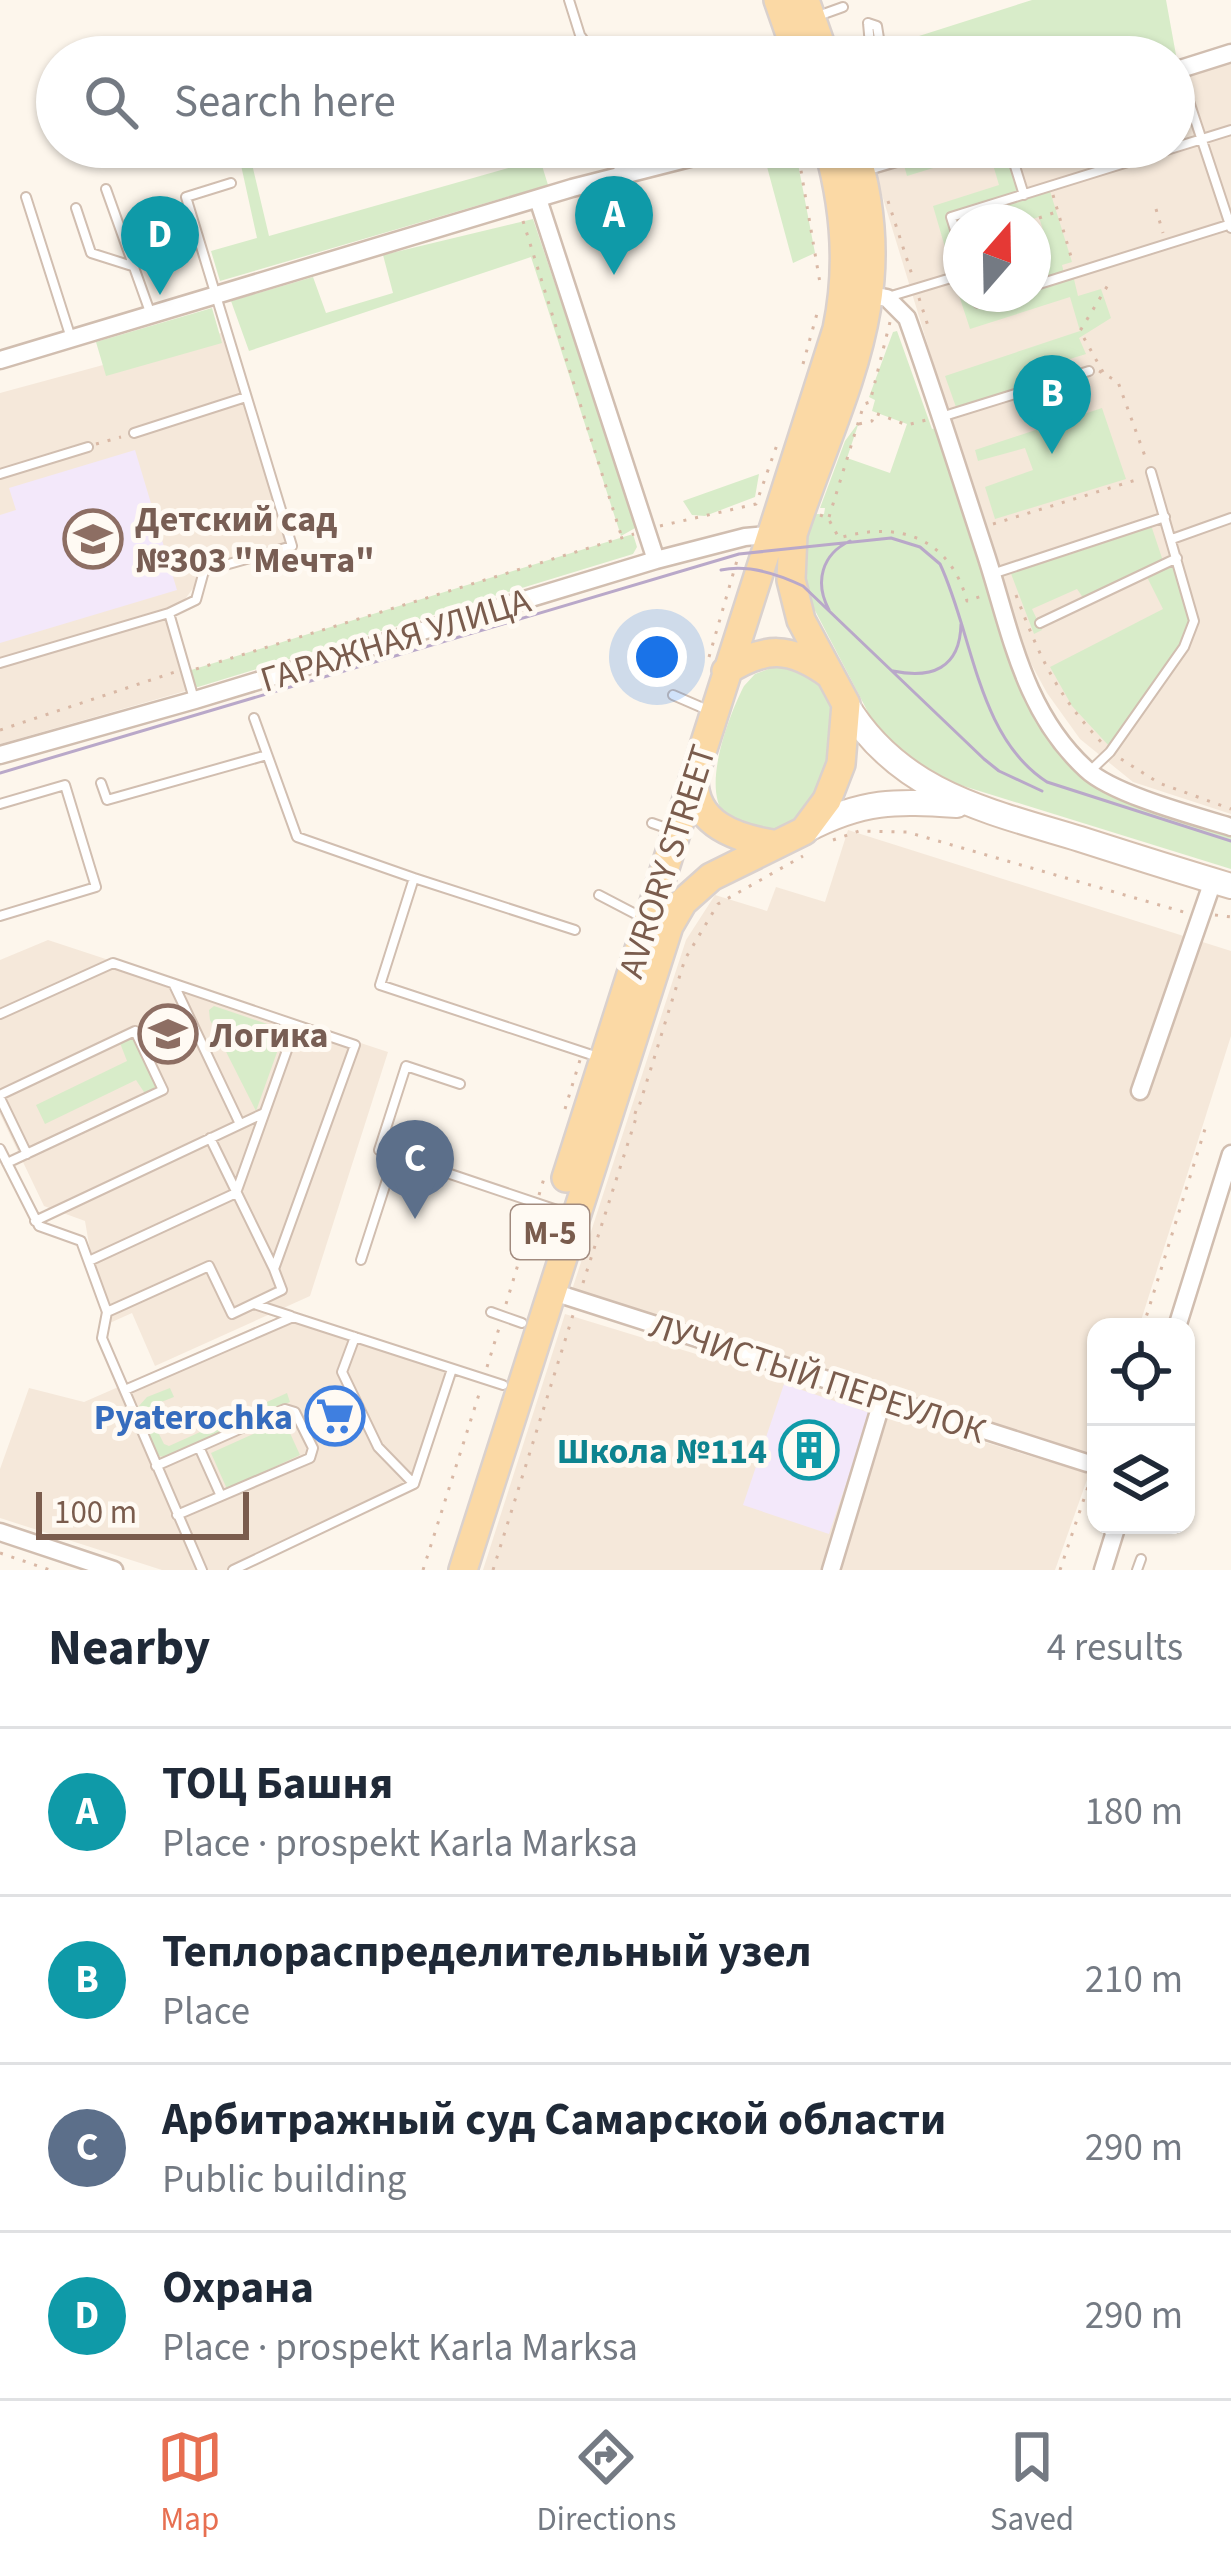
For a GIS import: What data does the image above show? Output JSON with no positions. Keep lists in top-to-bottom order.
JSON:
{
  "streets": {
    "main road": ["AVRORY STREET", "М-5"],
    "street": ["ГАРАЖНАЯ УЛИЦА", "ЛУЧИСТЫЙ ПЕРЕУЛОК"]
  },
  "crossings": [
    ["ГАРАЖНАЯ УЛИЦА", "AVRORY STREET"],
    ["AVRORY STREET", "ЛУЧИСТЫЙ ПЕРЕУЛОК"]
  ],
  "places": {
    "school or university": ["Детский сад №303 \"Мечта\"", "Логика"],
    "supermarket": ["Pyaterochka"],
    "building": ["Школа №114"]
  },
  "scale_bar": "100 m",
  "north": "top",
  "page": {
    "search": "Search here",
    "pins": [
      "A",
      "D",
      "B",
      "C"
    ],
    "scale": "100 m",
    "heading": ["Nearby", "4 results"],
    "list": [
      {
        "mark": "A",
        "name": "ТОЦ Башня",
        "note": "Place · prospekt Karla Marksa",
        "value": "180 m"
      },
      {
        "mark": "B",
        "name": "Теплораспределительный узел",
        "note": "Place",
        "value": "210 m"
      },
      {
        "mark": "C",
        "name": "Арбитражный суд Самарской области",
        "note": "Public building",
        "value": "290 m"
      },
      {
        "mark": "D",
        "name": "Охрана",
        "note": "Place · prospekt Karla Marksa",
        "value": "290 m"
      }
    ],
    "nav": ["Map", "Directions", "Saved"]
  }
}
